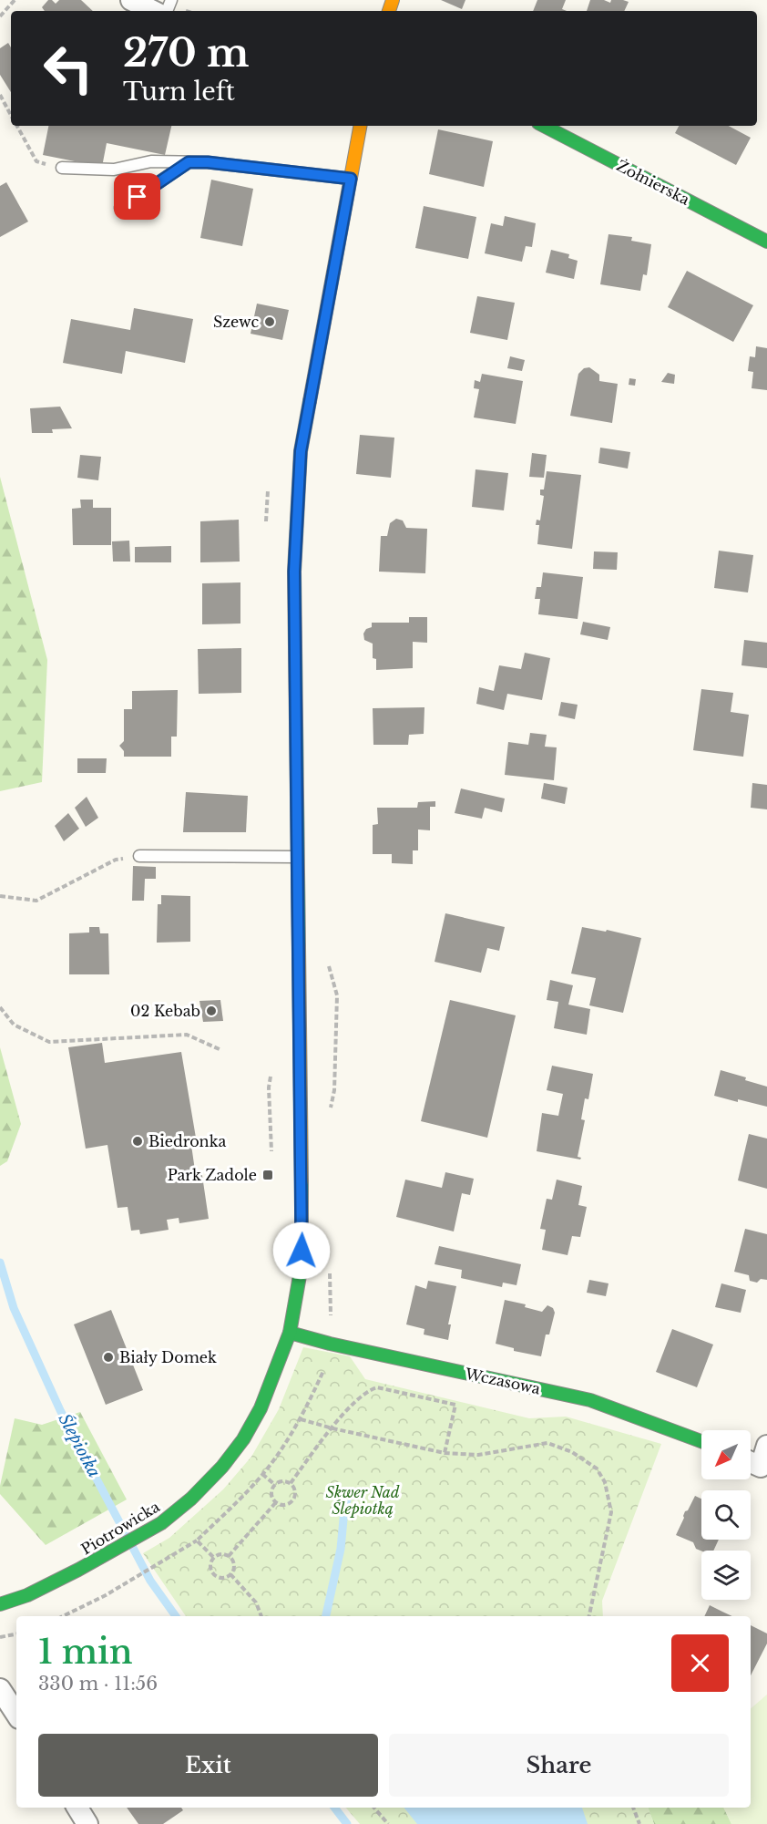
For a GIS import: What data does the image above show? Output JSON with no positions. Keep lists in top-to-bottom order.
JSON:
{
  "streets": {
    "street": ["Żołnierska", "Wczasowa", "Piotrowicka"]
  },
  "crossings": [
    ["Wczasowa", "Piotrowicka"]
  ],
  "water": ["Ślepiotka"],
  "parks": ["Skwer Nad Ślepiotką"],
  "places": {
    "other": [
      "Szewc",
      "02 Kebab",
      "Biedronka",
      "Biały Domek"
    ],
    "transit": ["Park Zadole"]
  },
  "north": "bottom left",
  "page": {
    "turn": ["270 m", "Turn left"],
    "heading": ["1 min", "330 m · 11:56"],
    "buttons": ["Exit", "Share"]
  }
}
